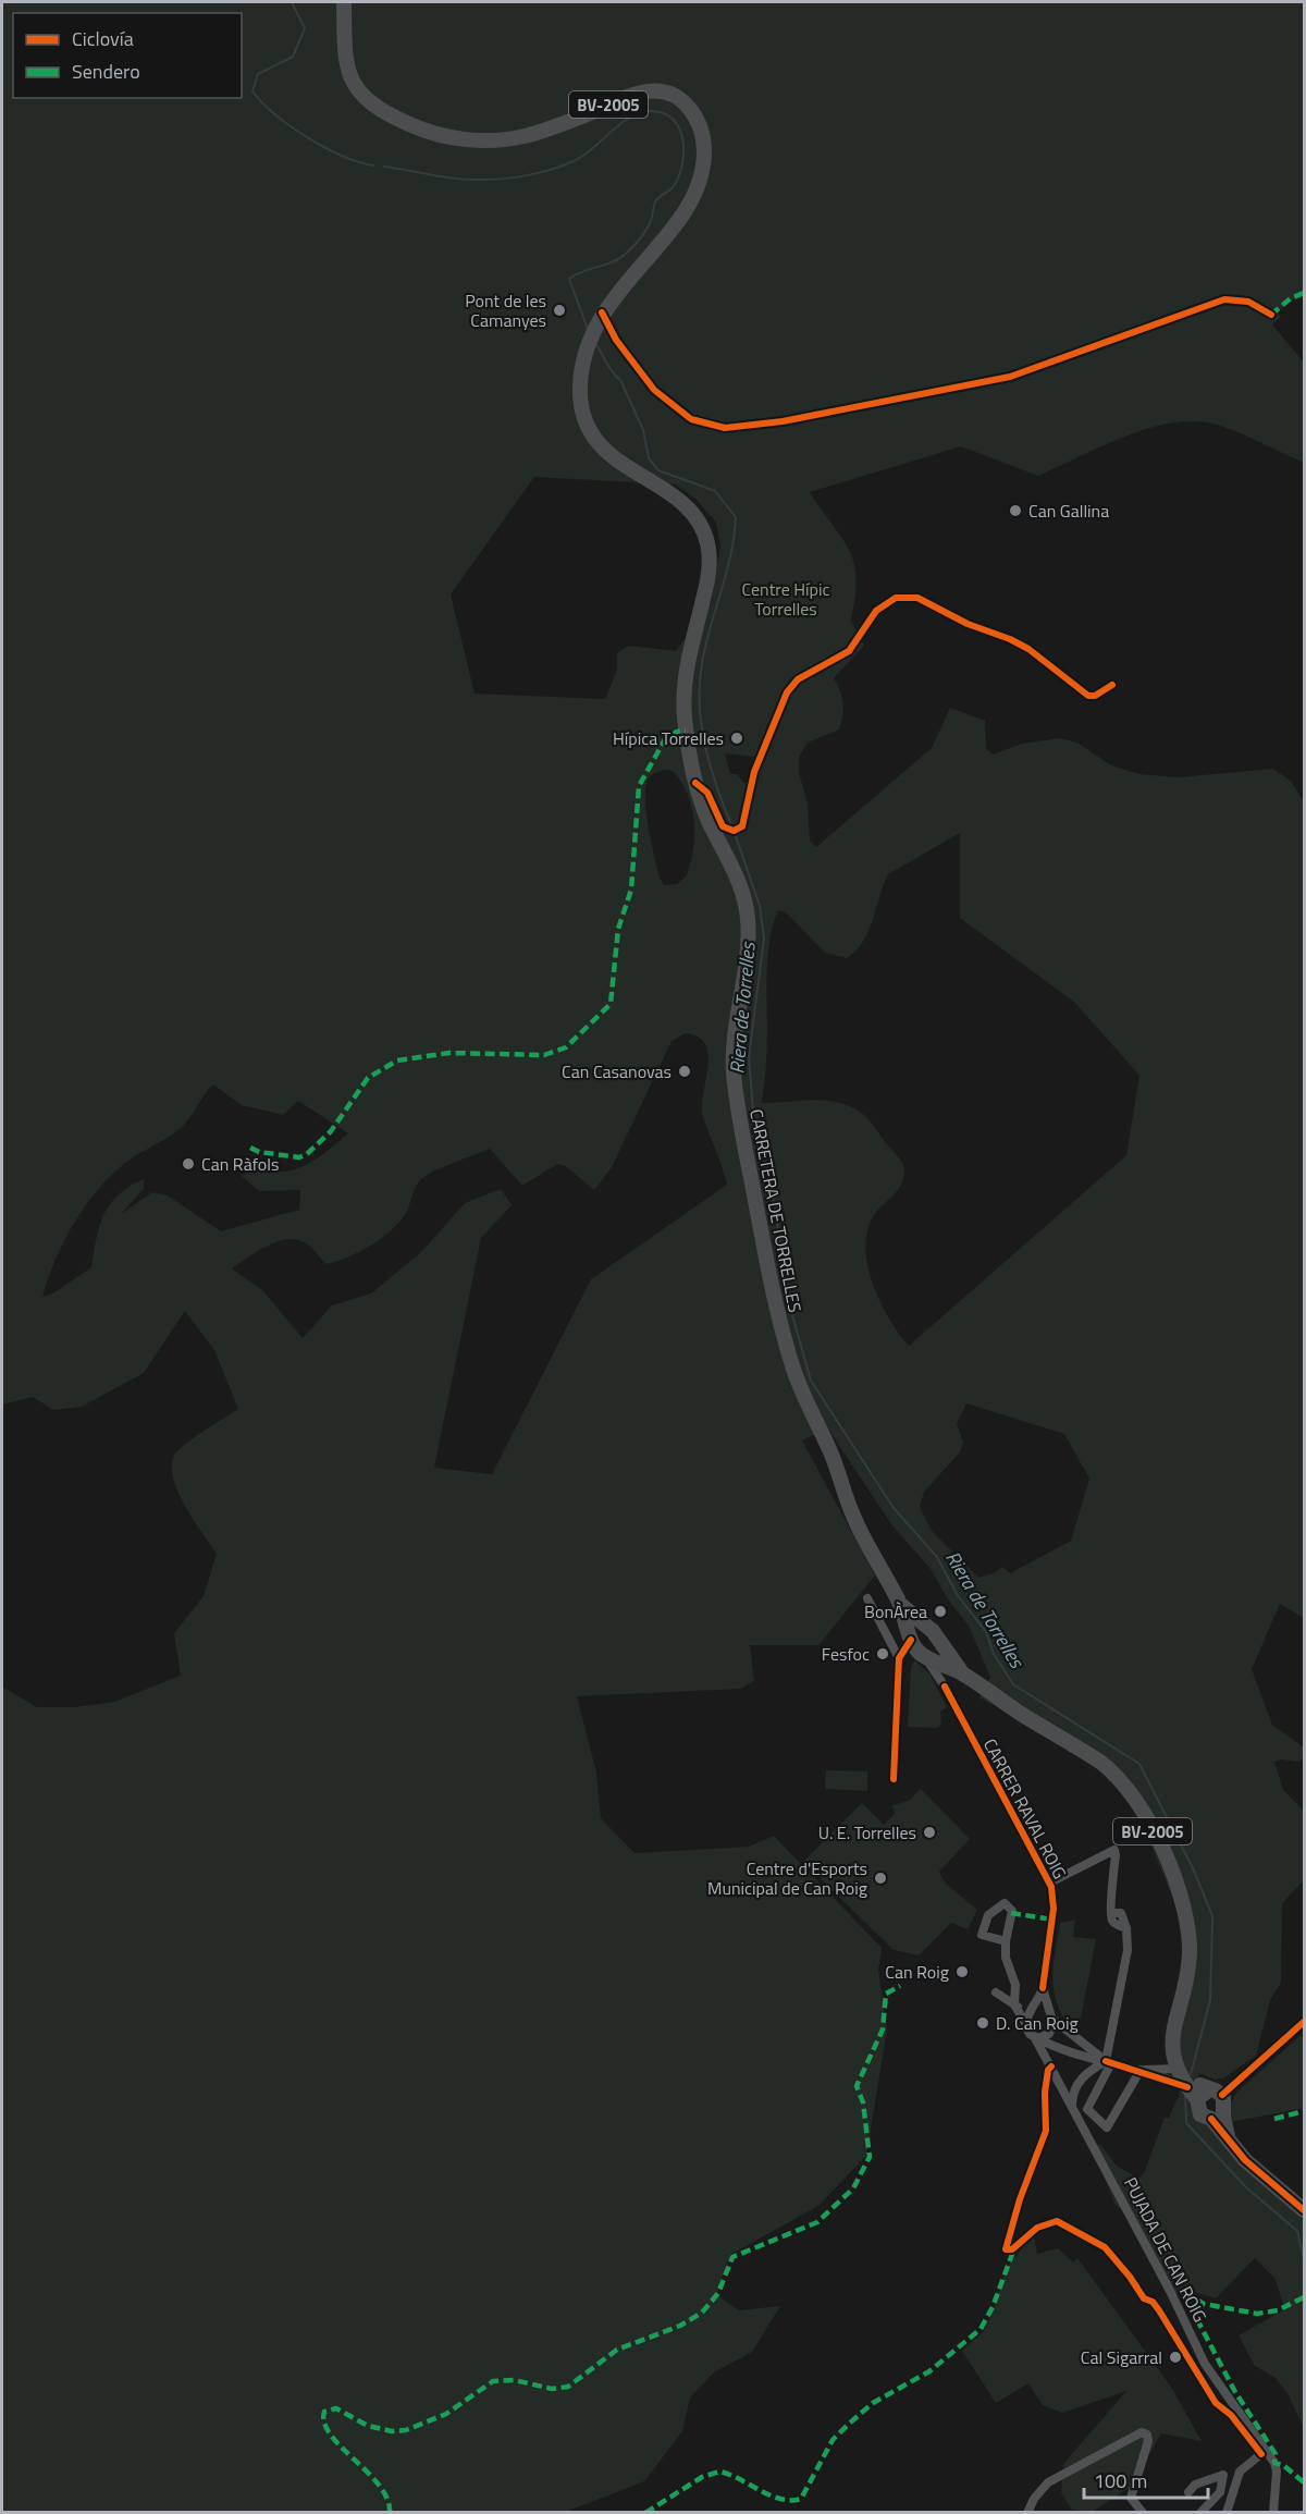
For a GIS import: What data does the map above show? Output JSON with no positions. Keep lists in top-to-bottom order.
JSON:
{
  "streets": {
    "main road": ["BV-2005", "CARRETERA DE TORRELLES"],
    "street": ["CARRER RAVAL ROIG", "PUJADA DE CAN ROIG"]
  },
  "crossings": [
    ["CARRETERA DE TORRELLES", "CARRER RAVAL ROIG"],
    ["CARRER RAVAL ROIG", "PUJADA DE CAN ROIG"]
  ],
  "water": ["Riera de Torrelles"],
  "parks": ["Centre Hípic Torrelles"],
  "places": [
    "Pont de les Camanyes",
    "Can Gallina",
    "Hípica Torrelles",
    "Can Casanovas",
    "Can Ràfols",
    "BonÀrea",
    "Fesfoc",
    "U. E. Torrelles",
    "Centre d'Esports Municipal de Can Roig",
    "Can Roig",
    "D. Can Roig",
    "Cal Sigarral"
  ],
  "legend": ["Ciclovía", "Sendero"],
  "scale_bar": "100 m"
}
